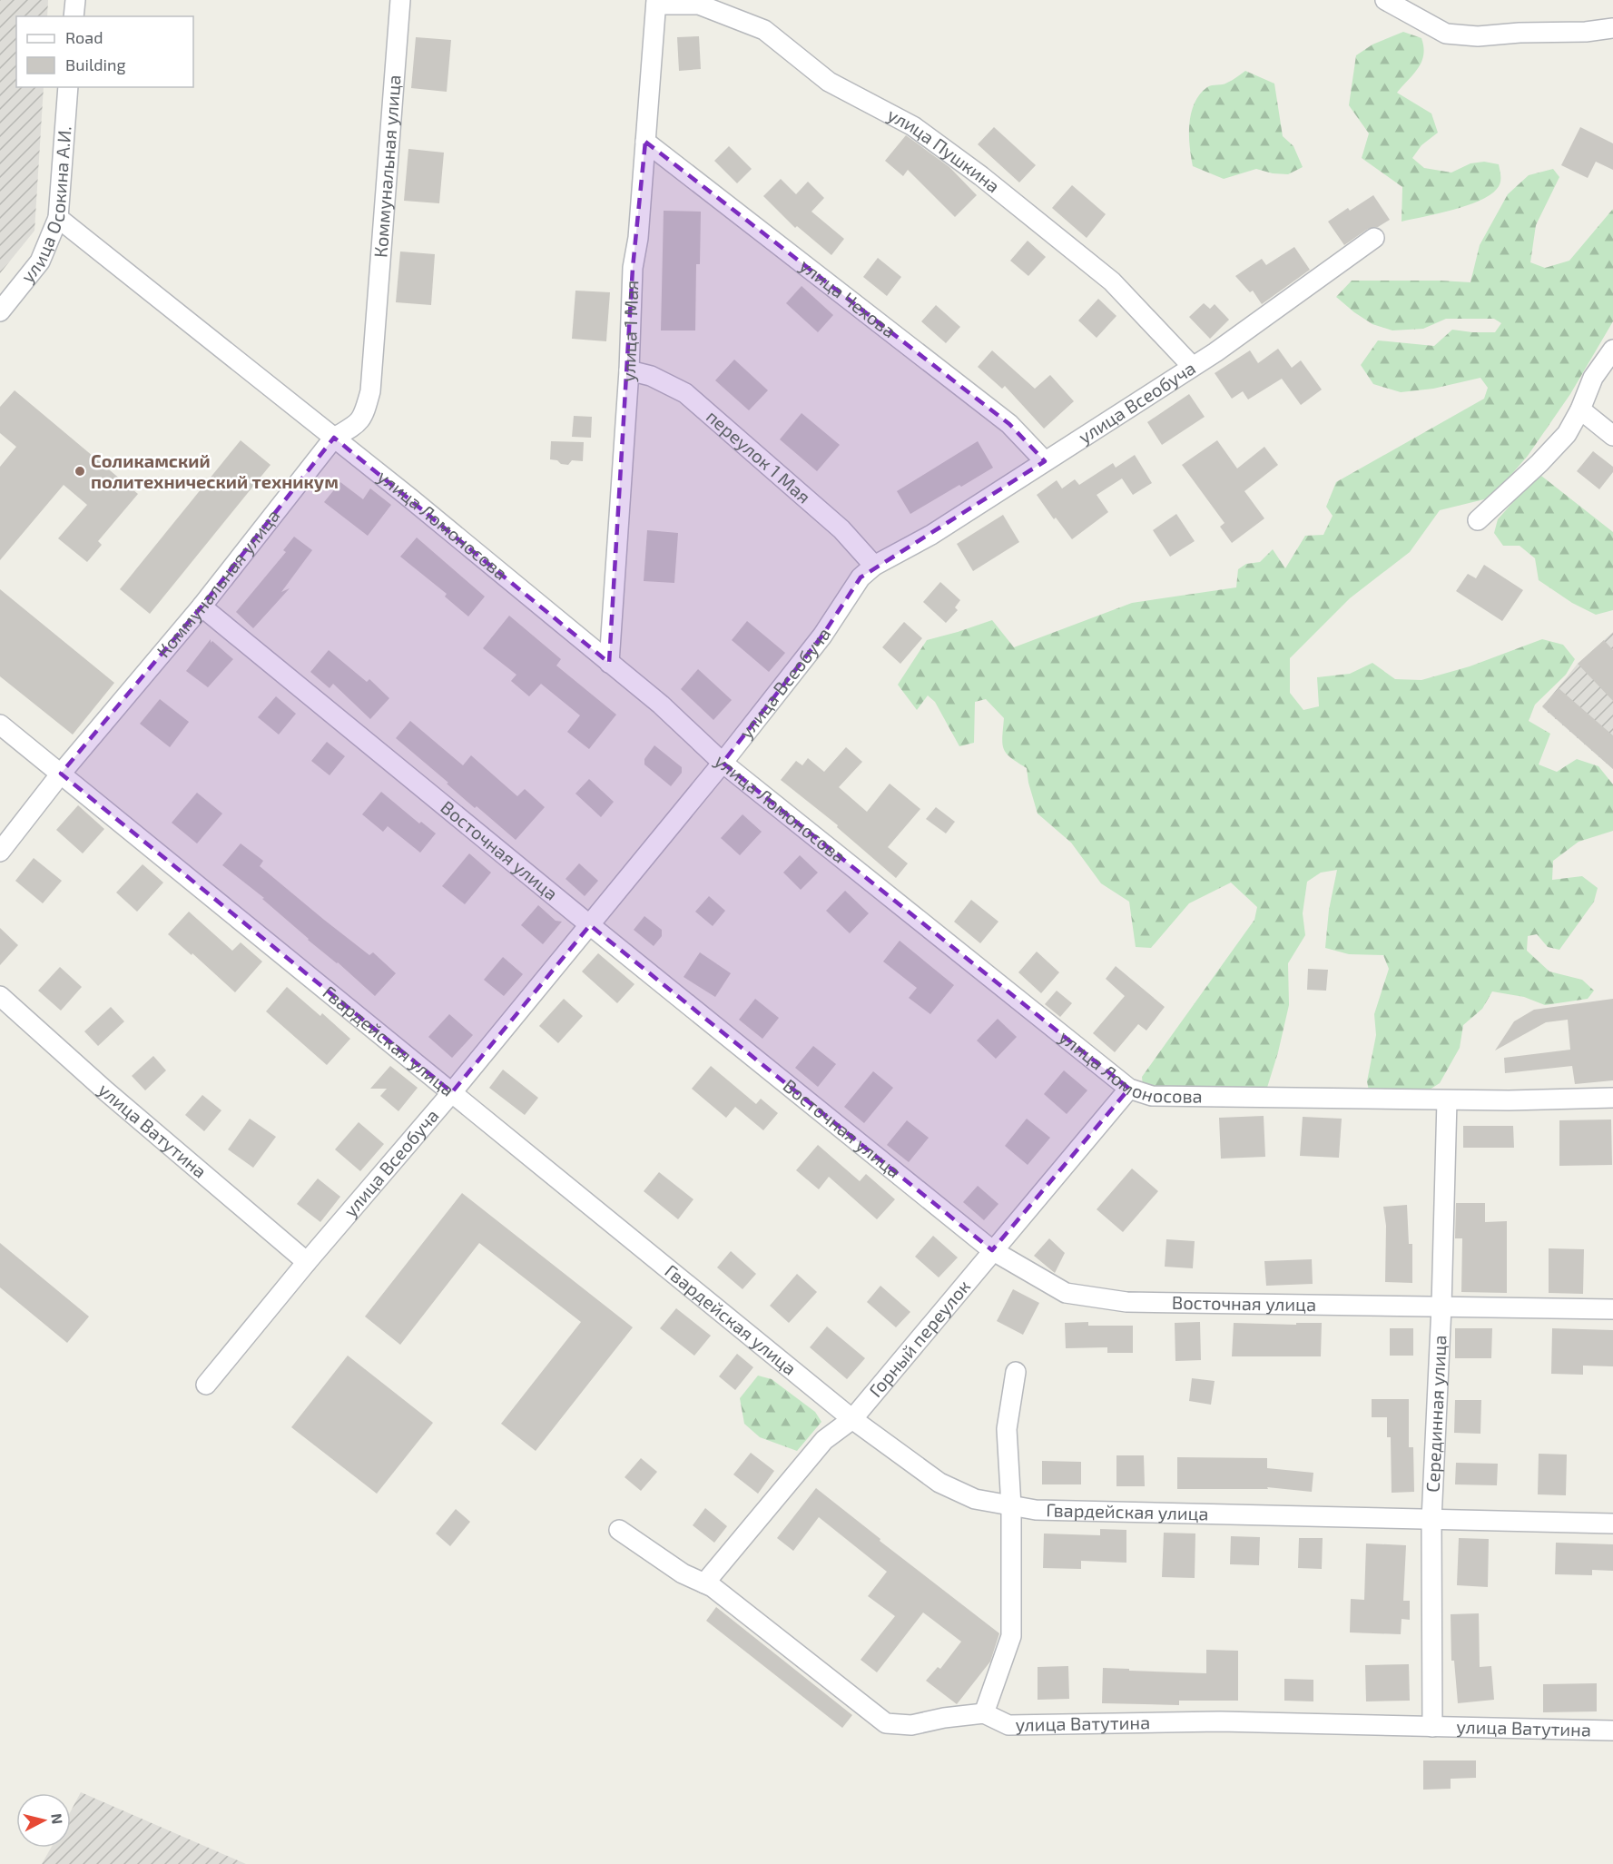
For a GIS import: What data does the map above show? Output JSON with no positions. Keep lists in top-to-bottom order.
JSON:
{
  "streets": {
    "street": [
      "улица Пушкина",
      "Коммунальная улица",
      "улица Осокина А.И.",
      "улица Чехова",
      "улица 1 Мая",
      "улица Всеобуча",
      "переулок 1 Мая",
      "улица Ломоносова",
      "Восточная улица",
      "Гвардейская улица",
      "улица Ватутина",
      "Горный переулок",
      "Серединная улица"
    ]
  },
  "crossings": [
    ["улица Пушкина", "улица 1 Мая"],
    ["улица Пушкина", "улица Всеобуча"],
    ["Коммунальная улица", "улица Ломоносова"],
    ["Коммунальная улица", "Восточная улица"],
    ["Коммунальная улица", "Гвардейская улица"],
    ["улица Осокина А.И.", "улица Ломоносова"],
    ["улица Чехова", "улица 1 Мая"],
    ["улица Чехова", "улица Всеобуча"],
    ["улица 1 Мая", "переулок 1 Мая"],
    ["улица 1 Мая", "улица Ломоносова"],
    ["улица Всеобуча", "переулок 1 Мая"],
    ["улица Всеобуча", "улица Ломоносова"],
    ["улица Всеобуча", "Восточная улица"],
    ["улица Всеобуча", "Гвардейская улица"],
    ["улица Всеобуча", "улица Ватутина"],
    ["улица Ломоносова", "Горный переулок"],
    ["улица Ломоносова", "Серединная улица"],
    ["Восточная улица", "Горный переулок"],
    ["Восточная улица", "Серединная улица"],
    ["Гвардейская улица", "Горный переулок"],
    ["Гвардейская улица", "Серединная улица"],
    ["улица Ватутина", "Серединная улица"]
  ],
  "places": ["Соликамский политехнический техникум"],
  "legend": ["Road", "Building"],
  "north": "right"
}
